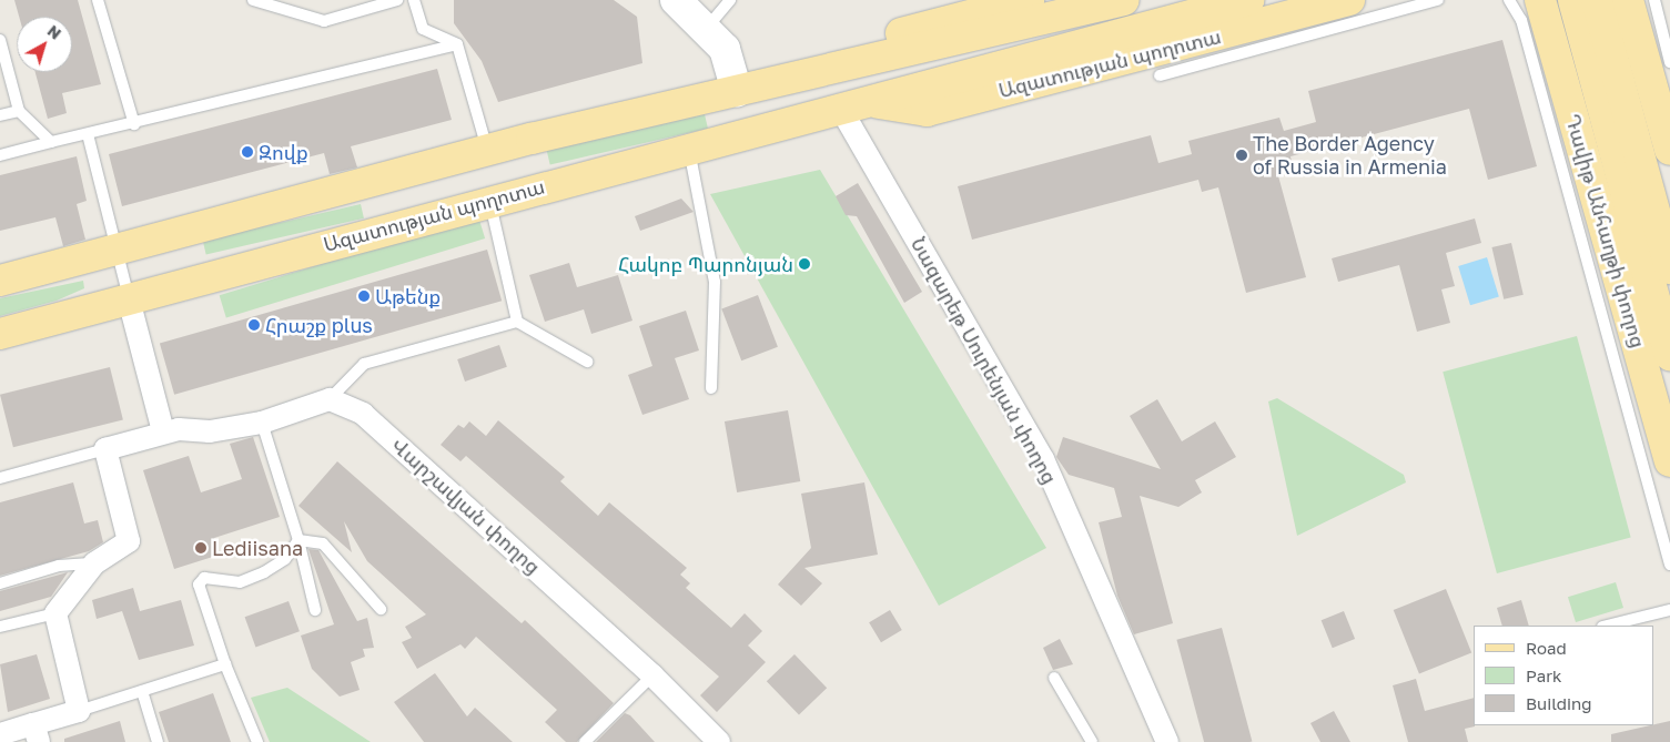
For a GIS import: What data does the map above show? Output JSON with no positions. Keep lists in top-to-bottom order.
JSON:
{
  "streets": {
    "main road": ["Ազատության պողոտա", "Դավիթ Անհաղթի փողոց"],
    "street": ["Նազարեթ Սուրենյան փողոց", "Վարշավյան փողոց"]
  },
  "crossings": [
    ["Ազատության պողոտա", "Նազարեթ Սուրենյան փողոց"]
  ],
  "places": [
    "Զովք",
    "The Border Agency of Russia in Armenia",
    "Հակոբ Պարոնյան",
    "Աթենք",
    "Հրաշք plus",
    "Lediisana"
  ],
  "legend": ["Road", "Park", "Building"],
  "north": "top right"
}
